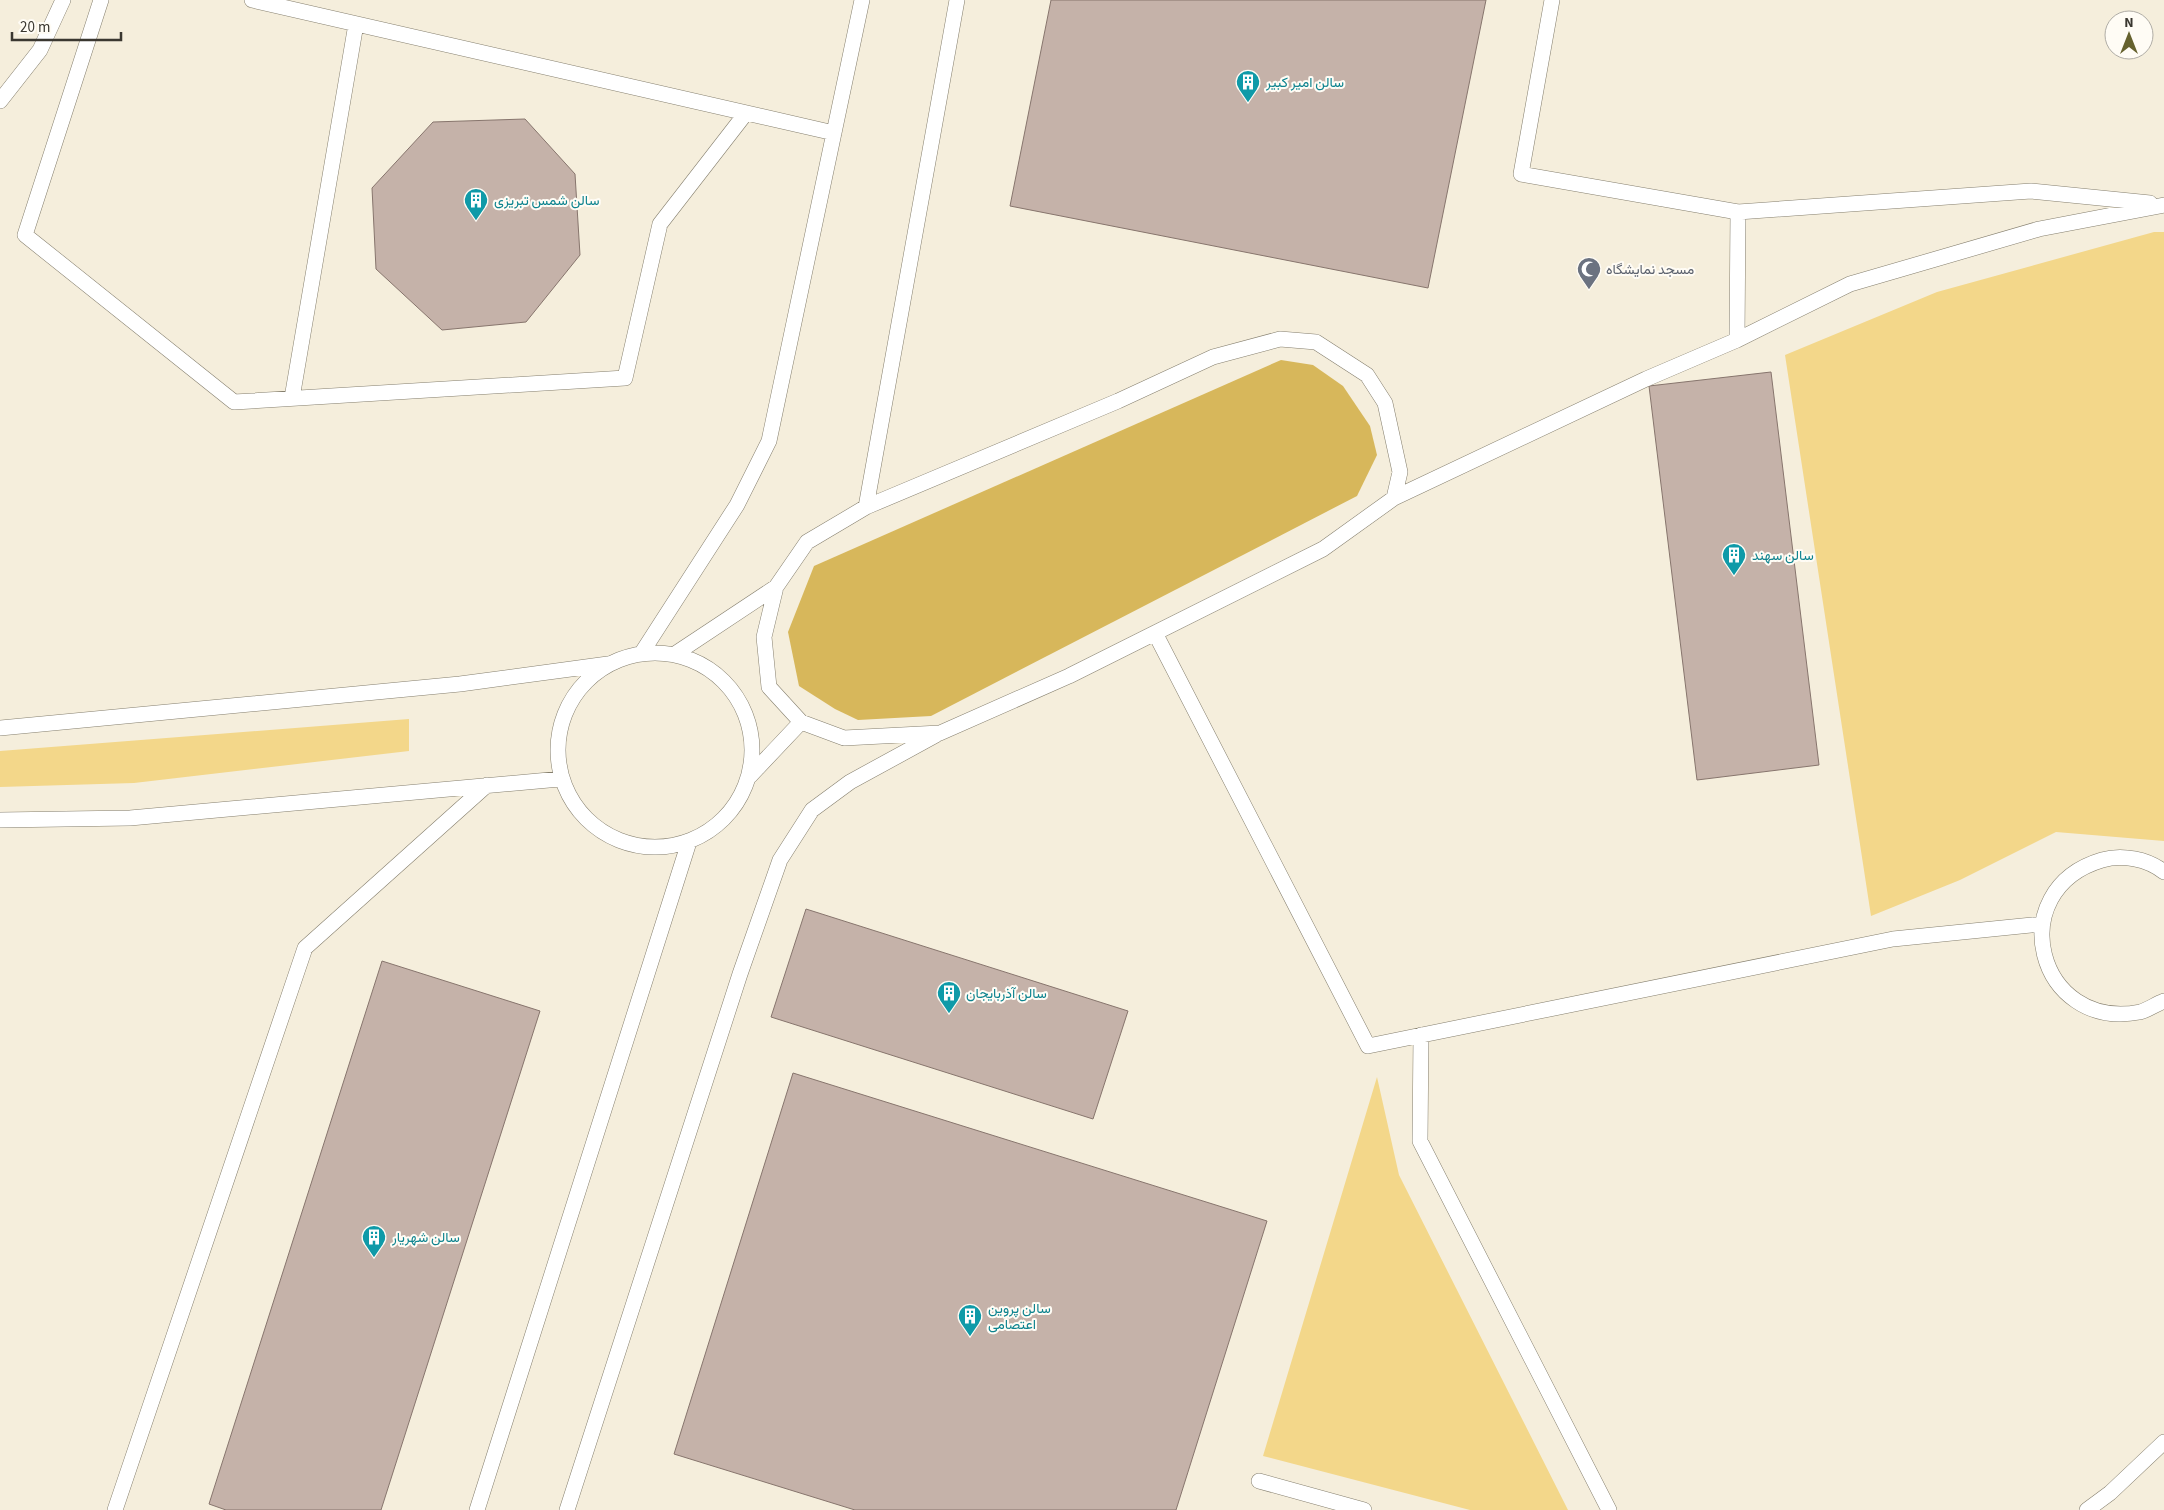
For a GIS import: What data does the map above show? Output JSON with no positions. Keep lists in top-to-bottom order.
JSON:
{
  "places": {
    "building": [
      "سالن امیر کبیر",
      "سالن شمس تبریزی",
      "سالن سهند",
      "سالن آذربایجان",
      "سالن شهریار",
      "سالن پروین اعتصامی"
    ],
    "mosque": ["مسجد نمایشگاه"]
  },
  "scale_bar": "20 m",
  "north": "top"
}
